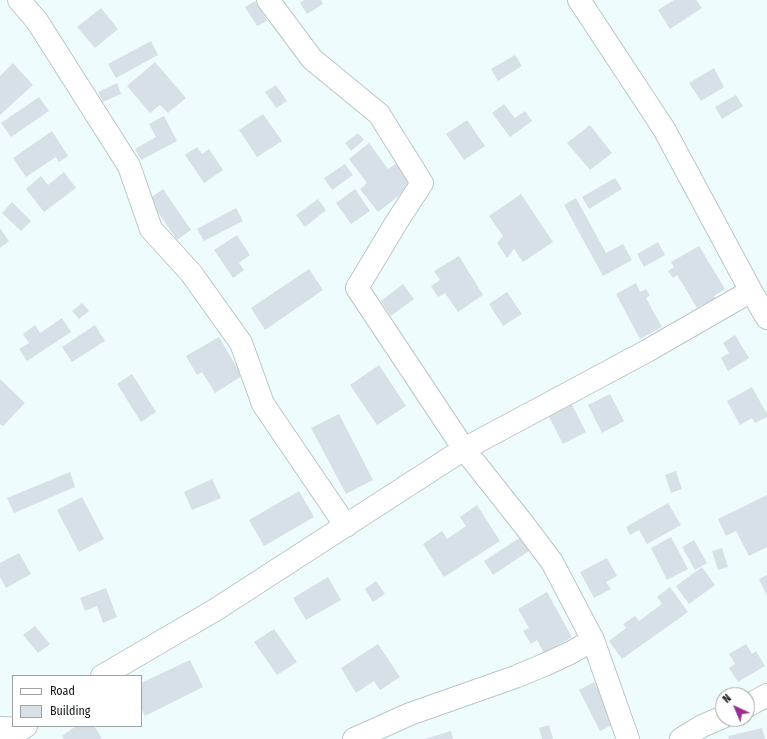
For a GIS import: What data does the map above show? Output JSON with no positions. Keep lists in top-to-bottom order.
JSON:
{
  "legend": ["Road", "Building"],
  "north": "top left"
}
